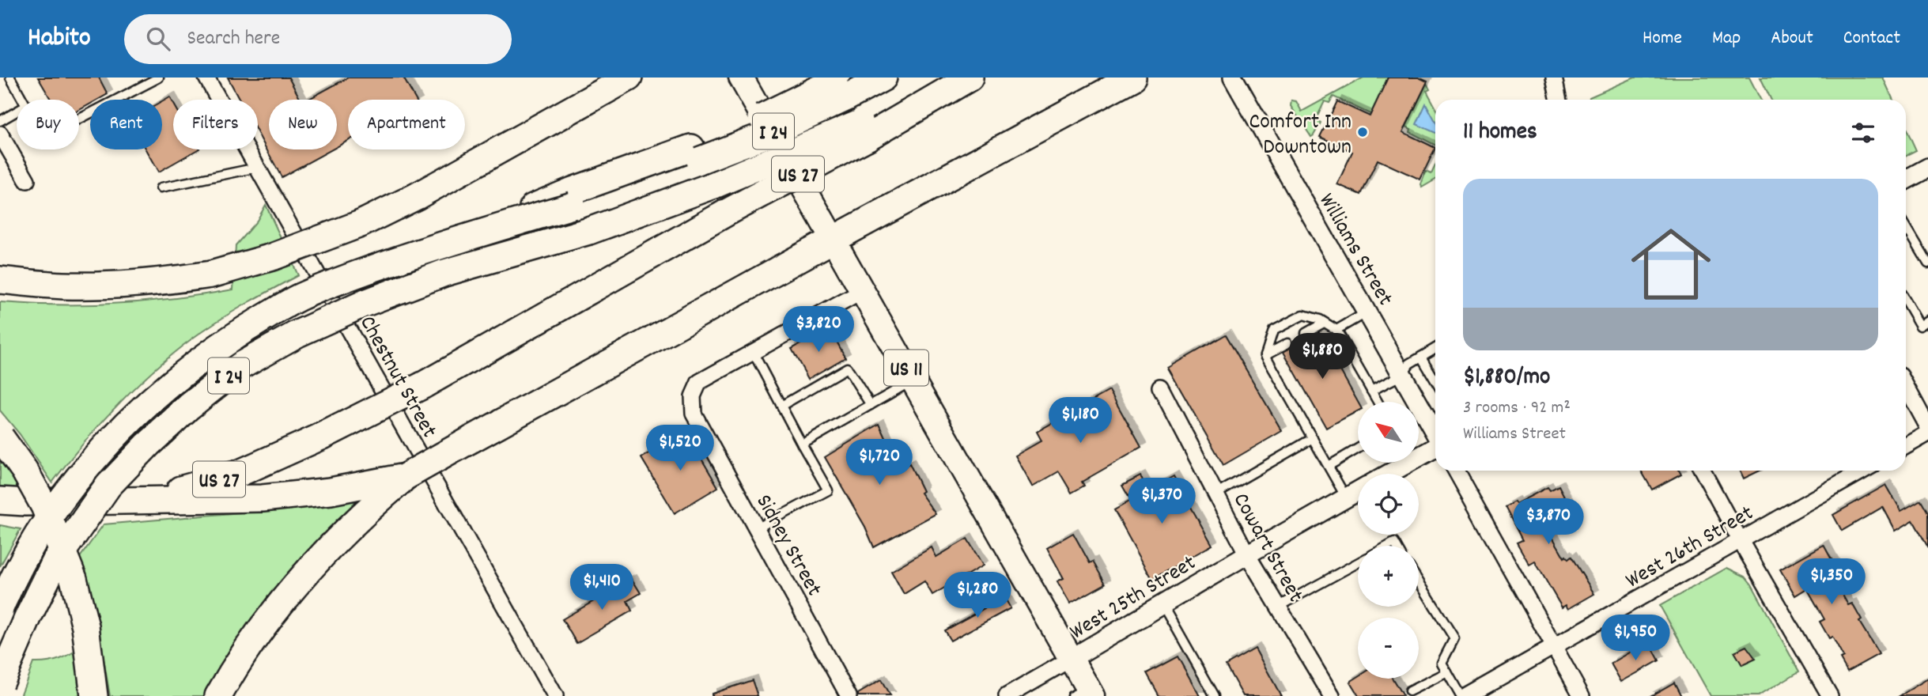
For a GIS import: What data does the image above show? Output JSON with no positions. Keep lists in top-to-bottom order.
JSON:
{
  "streets": {
    "highway": ["I 24", "US 27"],
    "main road": ["US 11"],
    "street": [
      "Williams Street",
      "Chestnut Street",
      "Sidney Street",
      "West 26th Street",
      "Cowart Street",
      "West 25th Street"
    ]
  },
  "crossings": [
    ["I 24", "US 27"],
    ["US 11", "West 25th Street"],
    ["Cowart Street", "West 25th Street"]
  ],
  "places": ["Comfort Inn Downtown"],
  "north": "top left",
  "page": {
    "header": "Habito",
    "search": "Search here",
    "nav": [
      "Home",
      "Map",
      "About",
      "Contact"
    ],
    "chip": [
      "Buy",
      "Rent",
      "Filters",
      "New",
      "Apartment"
    ],
    "heading": "11 homes",
    "list": [
      {
        "name": "$1,880/mo",
        "note": "3 rooms · 92 m² · Williams Street"
      }
    ],
    "price": [
      "$3,820",
      "$1,880",
      "$1,180",
      "$1,520",
      "$1,720",
      "$1,370",
      "$3,870",
      "$1,350",
      "$1,410",
      "$1,280",
      "$1,950"
    ],
    "map_buttons": ["+", "−"]
  }
}
